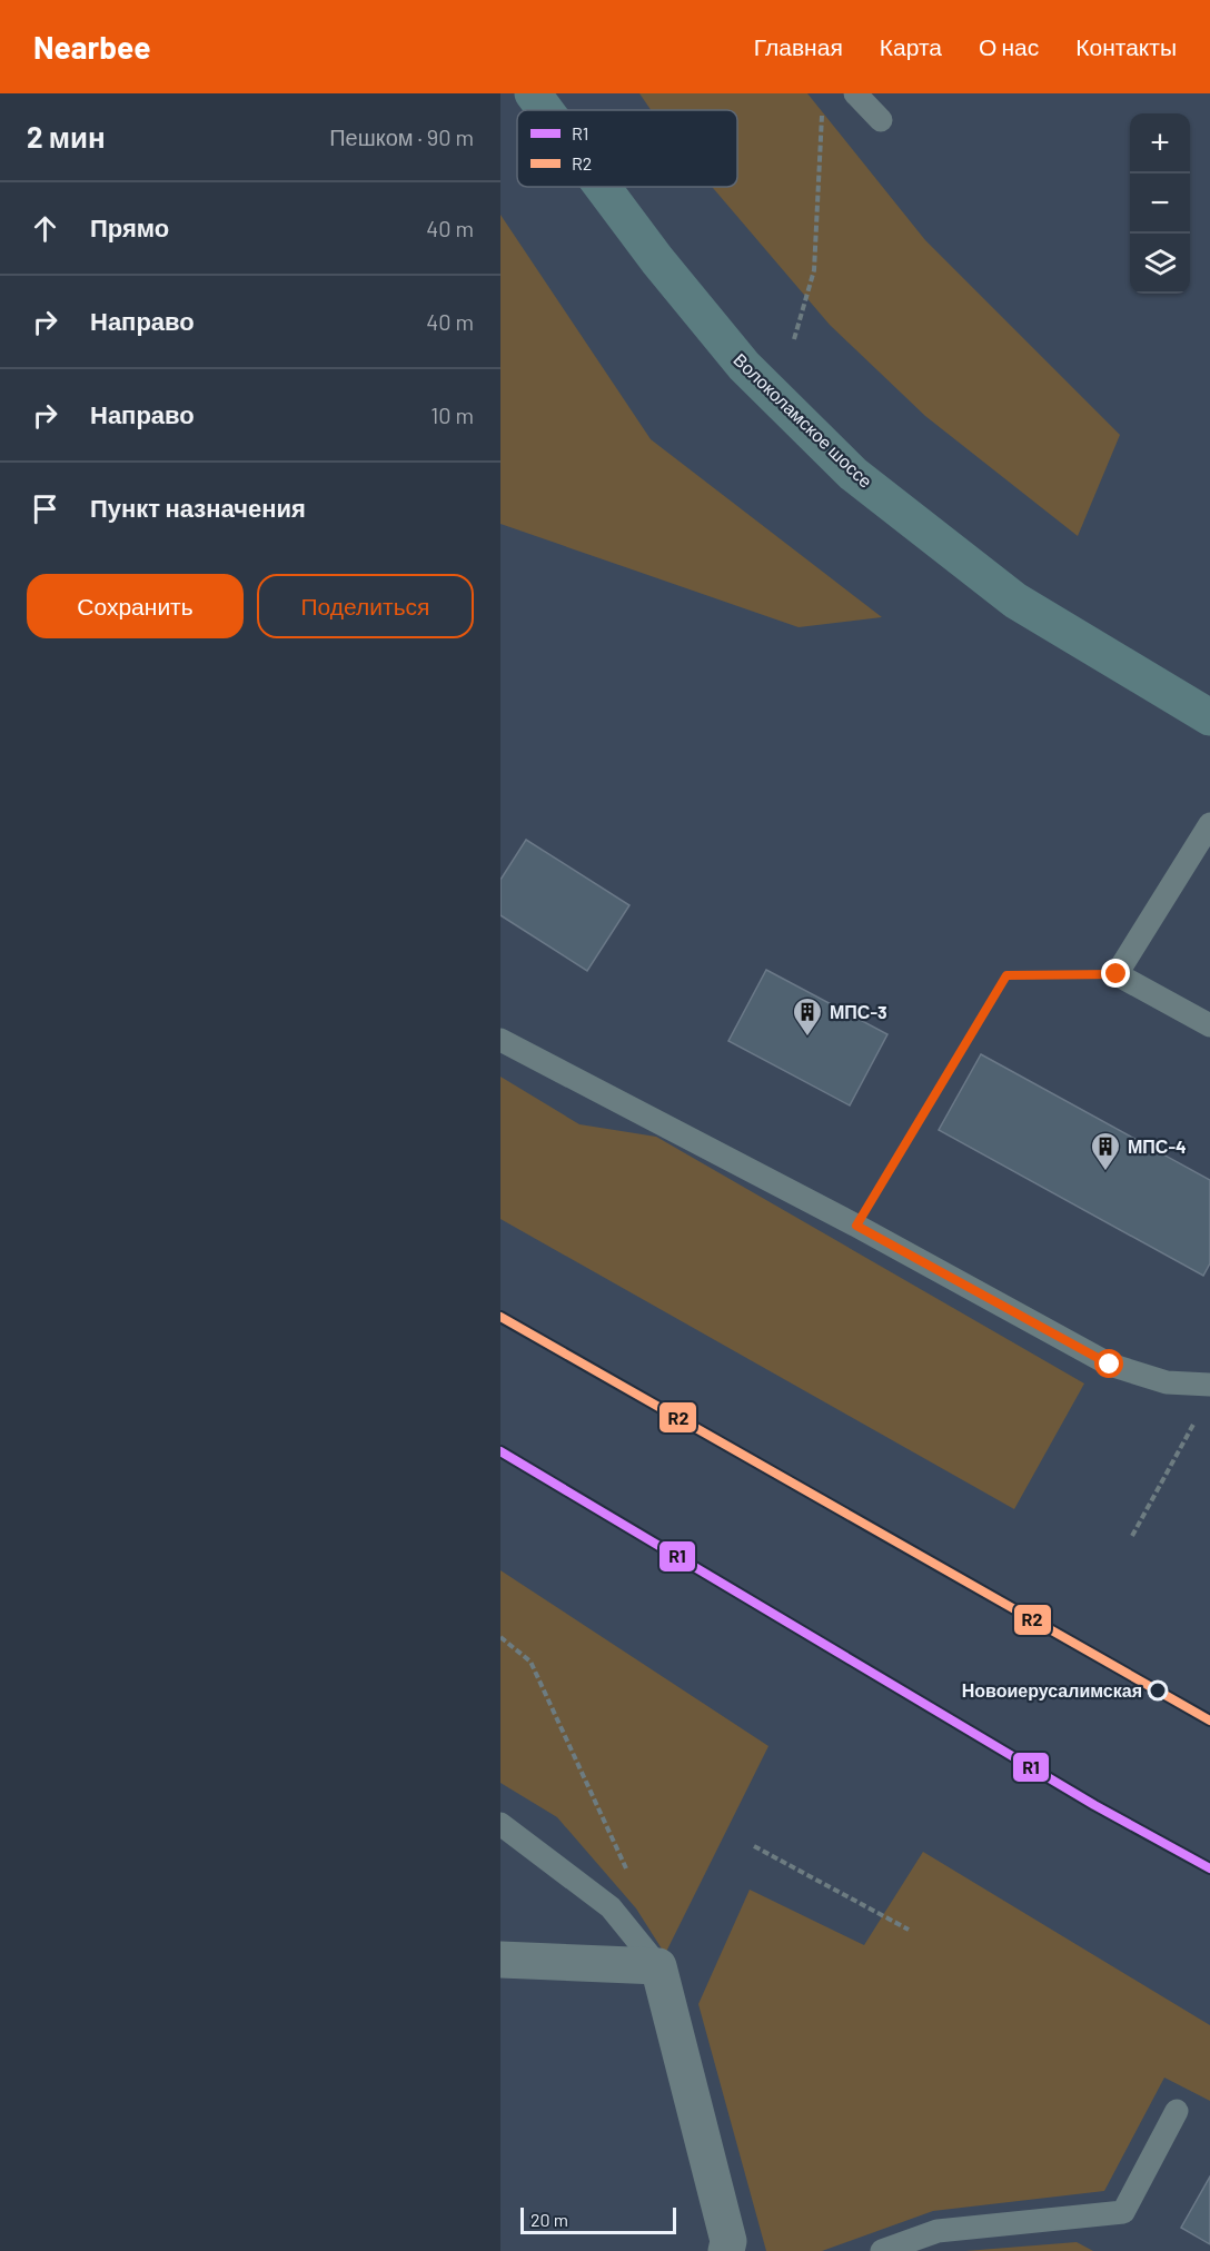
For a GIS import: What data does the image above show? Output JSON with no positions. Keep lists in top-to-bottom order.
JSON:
{
  "streets": {
    "main road": ["Волоколамское шоссе"]
  },
  "places": {
    "building": ["МПС-3", "МПС-4"],
    "other": ["Новоиерусалимская"]
  },
  "lines": ["transit line R2", "transit line R1"],
  "legend": ["R1", "R2"],
  "scale_bar": "20 m",
  "page": {
    "header": "Nearbee",
    "nav": [
      "Главная",
      "Карта",
      "О нас",
      "Контакты"
    ],
    "heading": ["2 мин", "Пешком · 90 m"],
    "map_buttons": ["+", "−"],
    "list": [
      ["Прямо", "40 m"],
      ["Направо", "40 m"],
      ["Направо", "10 m"],
      "Пункт назначения"
    ],
    "buttons": ["Сохранить", "Поделиться"],
    "scale": "20 m"
  }
}
